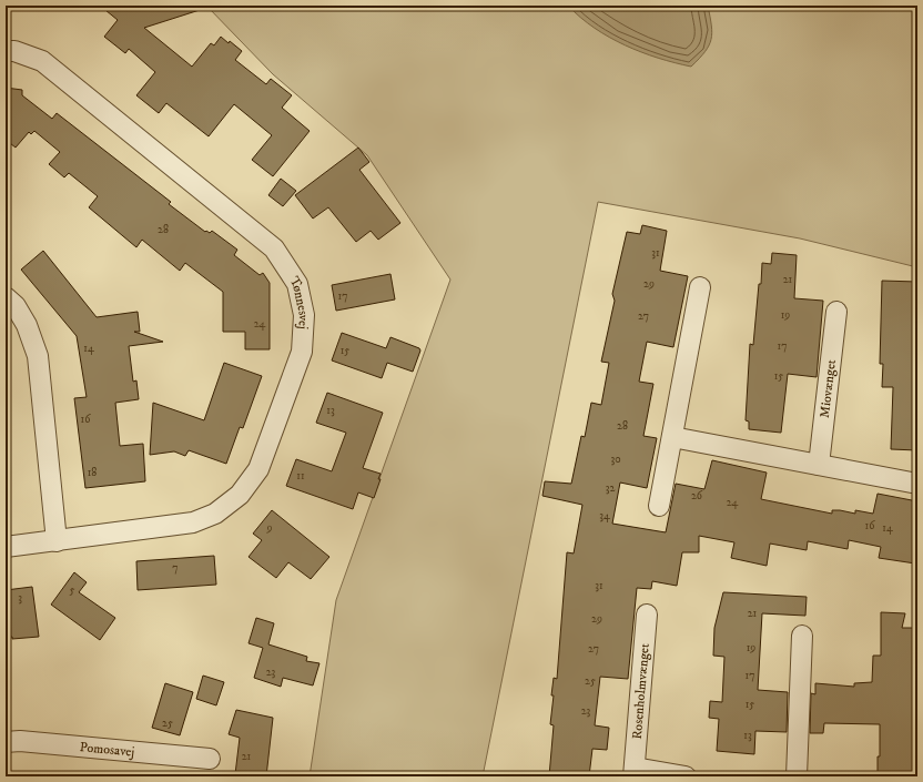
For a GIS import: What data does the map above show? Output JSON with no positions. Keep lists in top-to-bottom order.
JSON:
{
  "streets": {
    "street": [
      "Tønnesvej",
      "Miovænget",
      "Rosenholmvænget",
      "Pomosavej"
    ]
  },
  "house_numbers": [
    "28",
    "31",
    "21",
    "29",
    "17",
    "19",
    "27",
    "24",
    "17",
    "14",
    "15",
    "15",
    "13",
    "16",
    "28",
    "30",
    "18",
    "11",
    "32",
    "26",
    "24",
    "34",
    "16",
    "9",
    "14",
    "7",
    "31",
    "5",
    "3",
    "21",
    "29",
    "19",
    "27",
    "23",
    "17",
    "25",
    "15",
    "23",
    "25",
    "13",
    "21"
  ]
}
